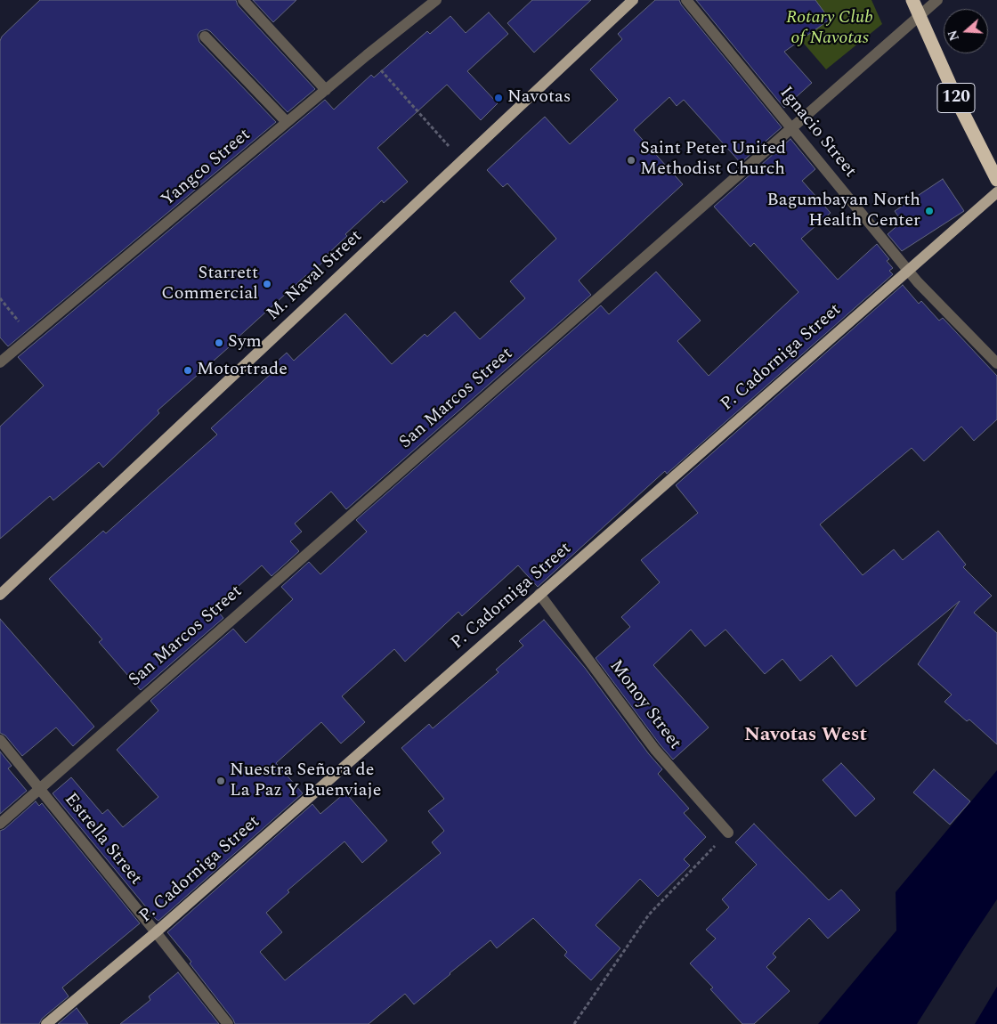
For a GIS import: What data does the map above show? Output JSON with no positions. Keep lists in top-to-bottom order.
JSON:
{
  "streets": {
    "highway": ["120"],
    "main road": ["M. Naval Street", "P. Cadorniga Street"],
    "street": [
      "Ignacio Street",
      "Yangco Street",
      "San Marcos Street",
      "Monoy Street",
      "Estrella Street"
    ]
  },
  "crossings": [
    ["120", "San Marcos Street"],
    ["Ignacio Street", "P. Cadorniga Street"],
    ["Ignacio Street", "San Marcos Street"],
    ["P. Cadorniga Street", "Monoy Street"],
    ["P. Cadorniga Street", "Estrella Street"],
    ["San Marcos Street", "Estrella Street"]
  ],
  "districts": ["Navotas West"],
  "parks": ["Rotary Club of Navotas"],
  "places": [
    "Navotas",
    "Saint Peter United Methodist Church",
    "Bagumbayan North Health Center",
    "Starrett Commercial",
    "Sym",
    "Motortrade",
    "Nuestra Señora de La Paz Y Buenviaje"
  ],
  "north": "left"
}
